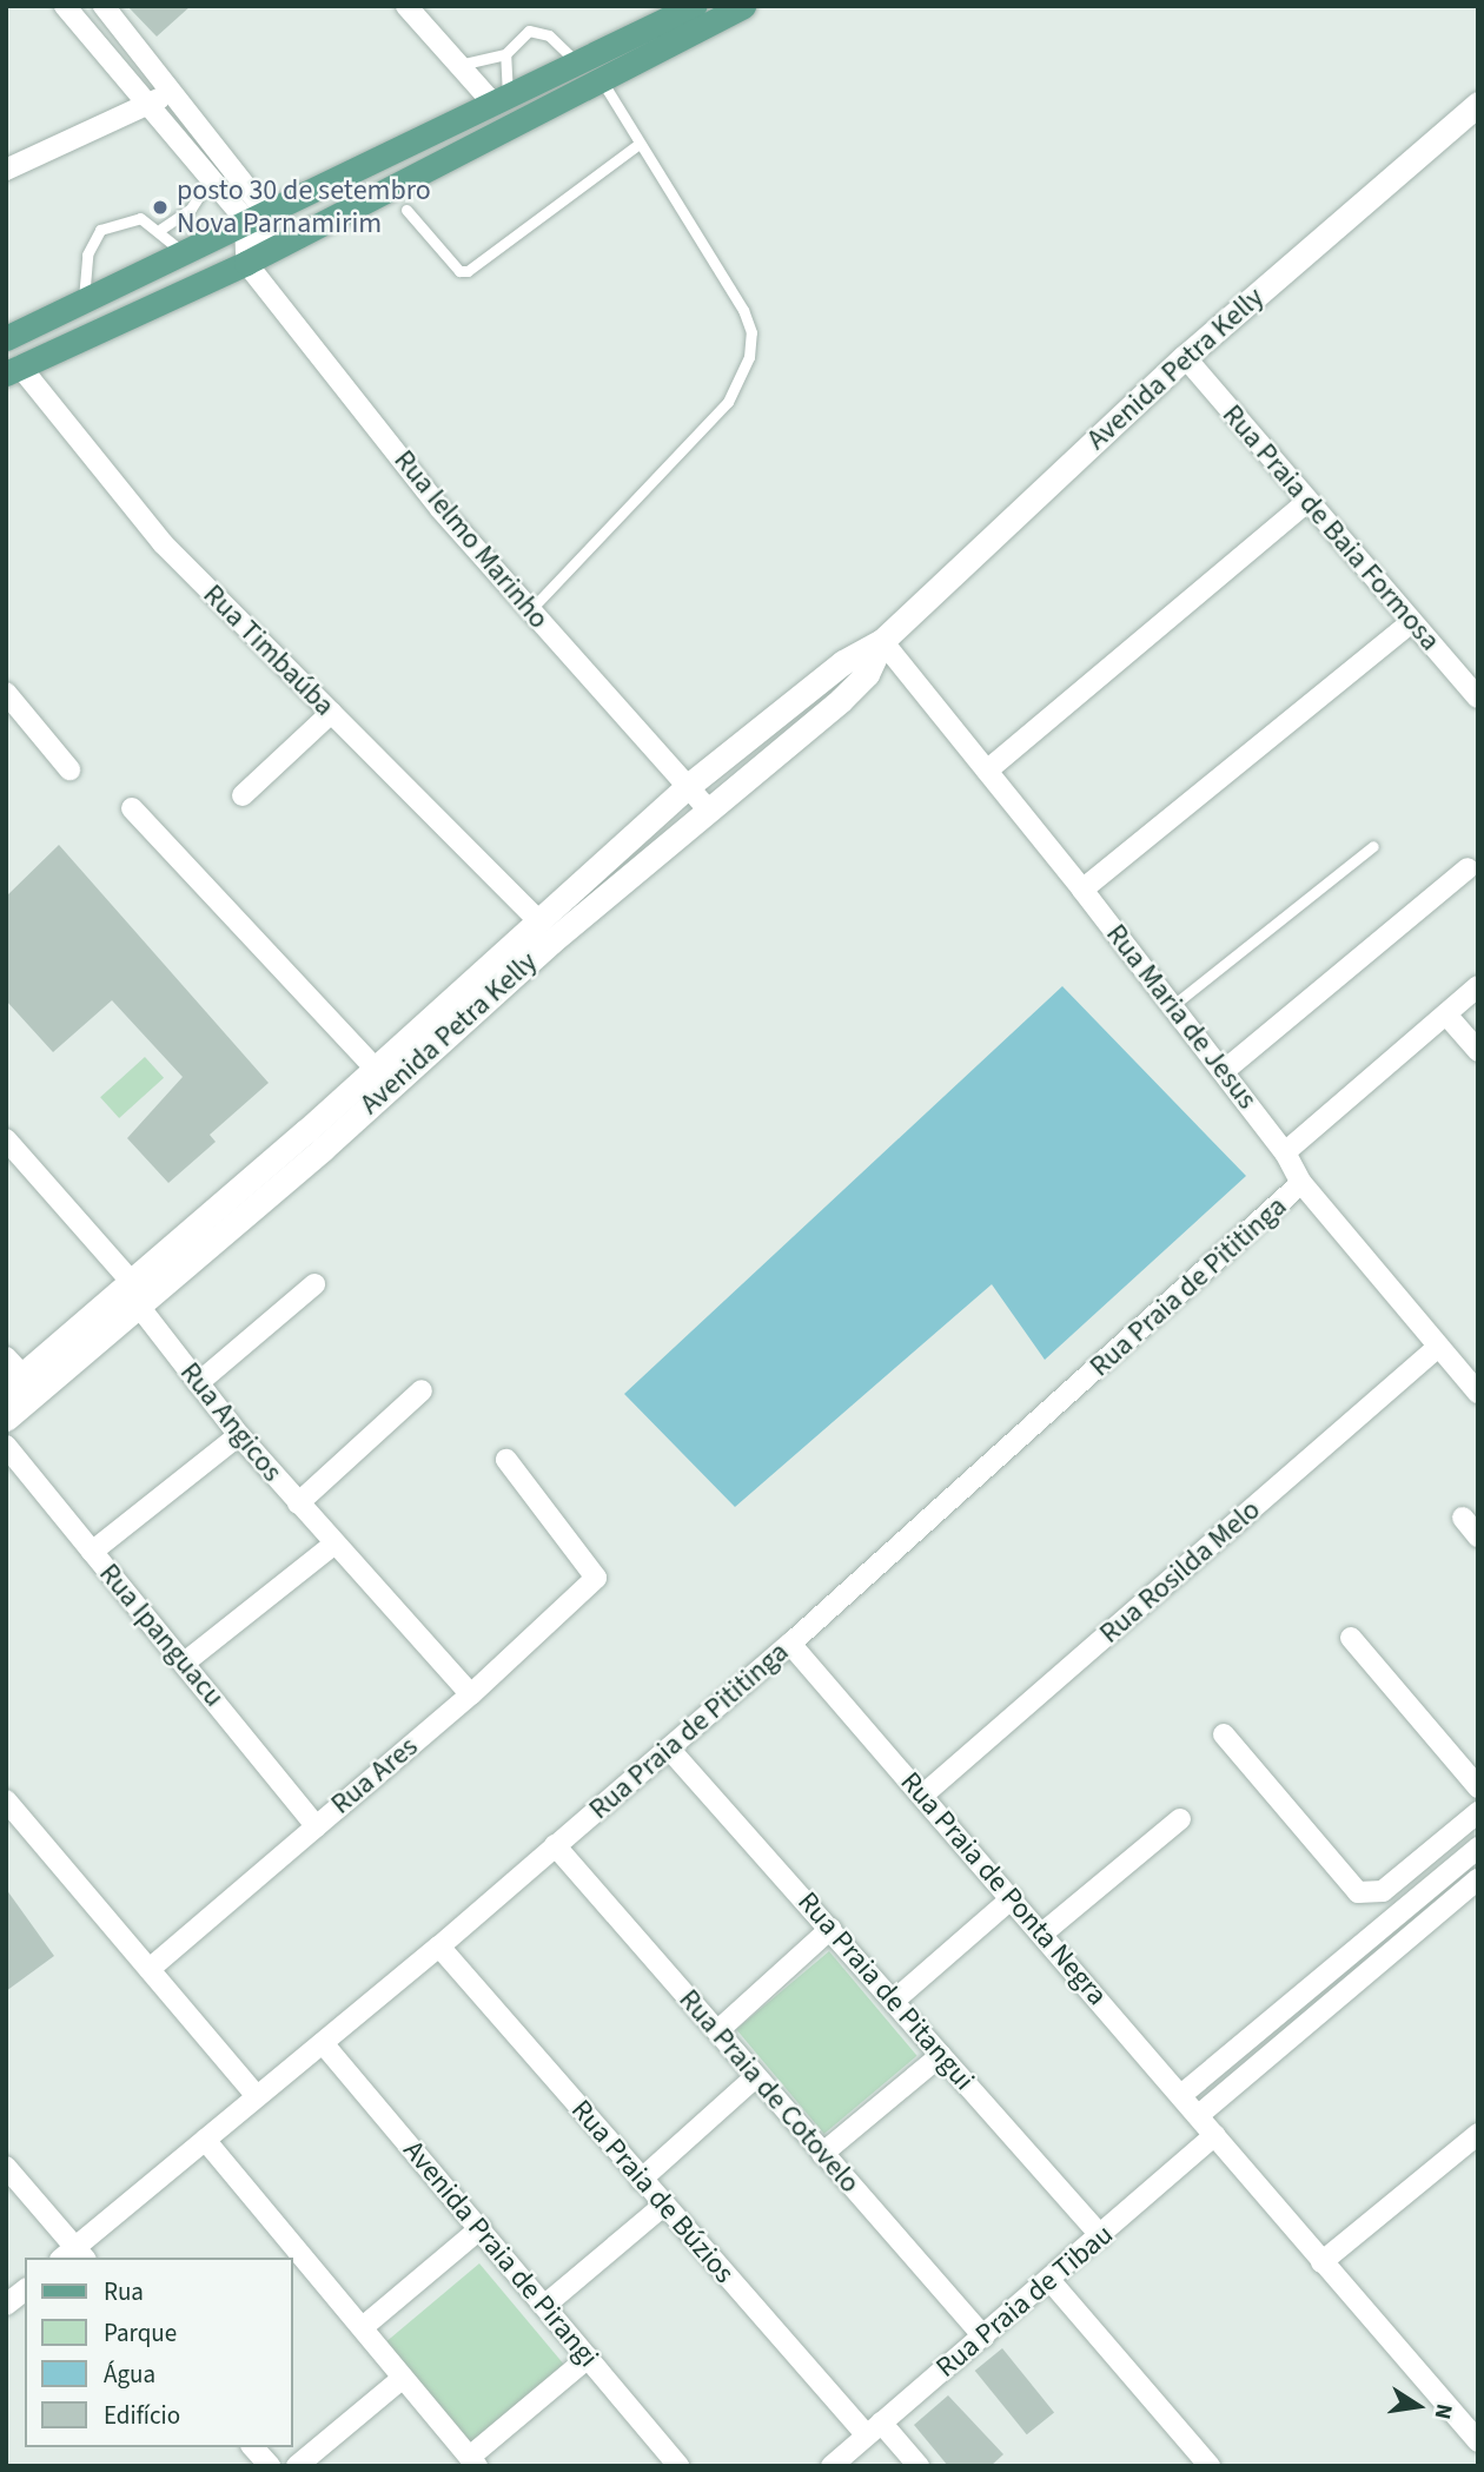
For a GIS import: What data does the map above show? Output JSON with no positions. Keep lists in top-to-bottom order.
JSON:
{
  "streets": {
    "street": [
      "Avenida Petra Kelly",
      "Rua Praia de Baia Formosa",
      "Rua Ielmo Marinho",
      "Rua Timbaúba",
      "Rua Maria de Jesus",
      "Rua Praia de Pititinga",
      "Rua Angicos",
      "Rua Rosilda Melo",
      "Rua Ipanguacu",
      "Rua Ares",
      "Rua Praia de Ponta Negra",
      "Rua Praia de Pitangui",
      "Rua Praia de Cotovelo",
      "Rua Praia de Búzios",
      "Avenida Praia de Pirangi",
      "Rua Praia de Tibau"
    ]
  },
  "crossings": [
    ["Avenida Petra Kelly", "Rua Praia de Baia Formosa"],
    ["Avenida Petra Kelly", "Rua Ielmo Marinho"],
    ["Avenida Petra Kelly", "Rua Timbaúba"],
    ["Avenida Petra Kelly", "Rua Maria de Jesus"],
    ["Avenida Petra Kelly", "Rua Angicos"],
    ["Rua Maria de Jesus", "Rua Praia de Pititinga"],
    ["Rua Maria de Jesus", "Rua Rosilda Melo"],
    ["Rua Praia de Pititinga", "Rua Praia de Ponta Negra"],
    ["Rua Praia de Pititinga", "Rua Praia de Pitangui"],
    ["Rua Praia de Pititinga", "Rua Praia de Cotovelo"],
    ["Rua Praia de Pititinga", "Rua Praia de Búzios"],
    ["Rua Praia de Pititinga", "Avenida Praia de Pirangi"],
    ["Rua Angicos", "Rua Ares"],
    ["Rua Rosilda Melo", "Rua Praia de Ponta Negra"],
    ["Rua Ipanguacu", "Rua Ares"],
    ["Rua Praia de Ponta Negra", "Rua Praia de Tibau"],
    ["Rua Praia de Pitangui", "Rua Praia de Tibau"],
    ["Rua Praia de Cotovelo", "Rua Praia de Tibau"],
    ["Rua Praia de Búzios", "Rua Praia de Tibau"]
  ],
  "places": ["posto 30 de setembro Nova Parnamirim"],
  "legend": [
    "Rua",
    "Parque",
    "Água",
    "Edifício"
  ],
  "north": "right"
}
